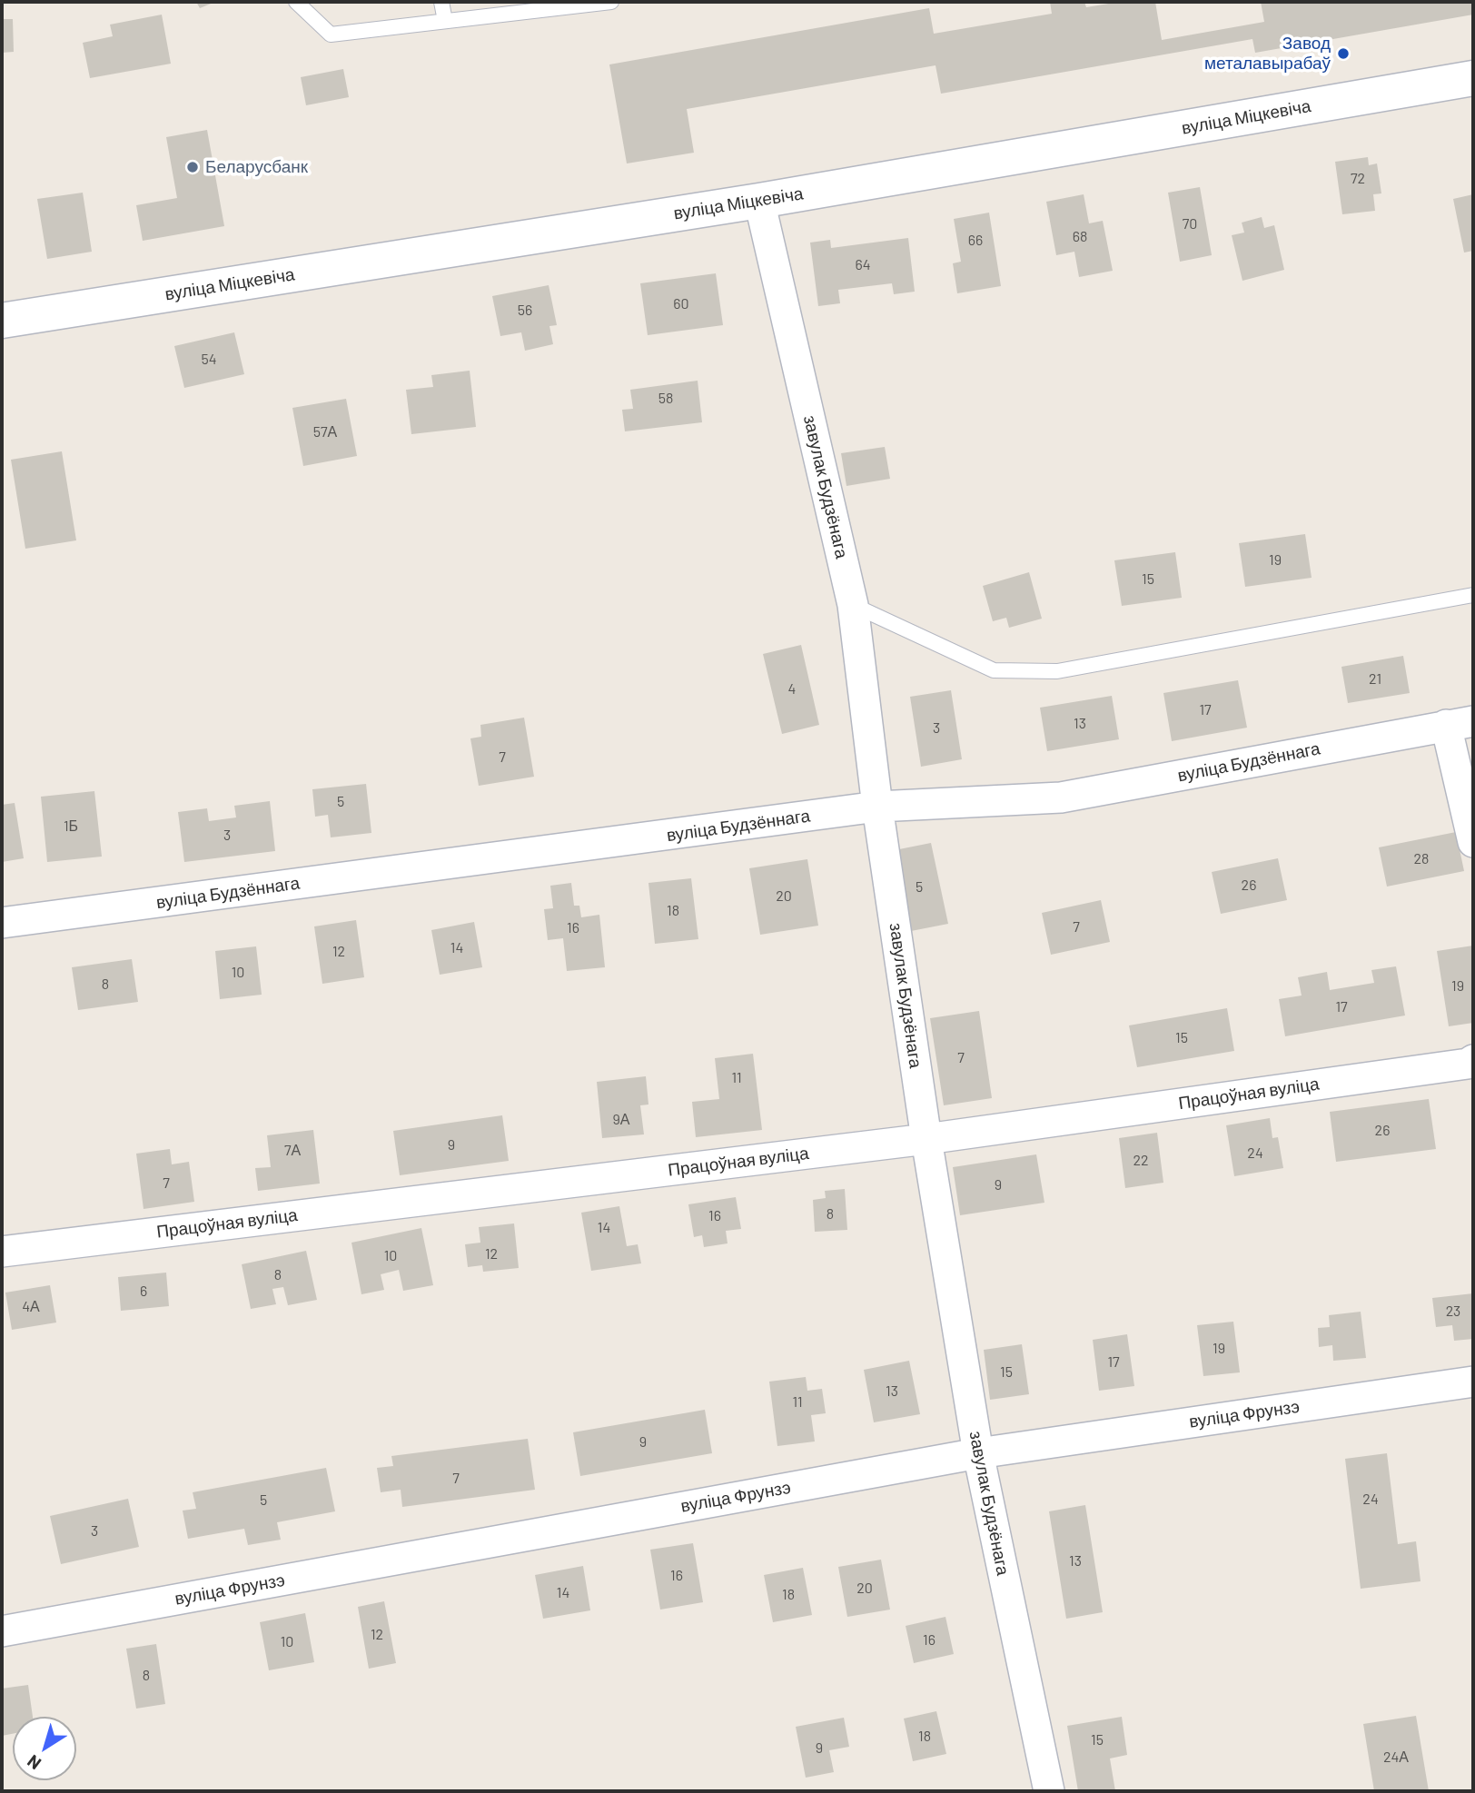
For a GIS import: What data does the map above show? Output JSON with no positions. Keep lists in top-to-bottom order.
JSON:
{
  "streets": {
    "street": [
      "вуліца Міцкевіча",
      "завулак Будзёнага",
      "вуліца Будзённага",
      "Працоўная вуліца",
      "вуліца Фрунзэ"
    ]
  },
  "crossings": [
    ["вуліца Міцкевіча", "завулак Будзёнага"],
    ["завулак Будзёнага", "вуліца Будзённага"],
    ["завулак Будзёнага", "Працоўная вуліца"],
    ["завулак Будзёнага", "вуліца Фрунзэ"]
  ],
  "places": ["Завод металавырабаў", "Беларусбанк"],
  "house_numbers": [
    "72",
    "70",
    "68",
    "66",
    "64",
    "60",
    "56",
    "54",
    "58",
    "57А",
    "19",
    "15",
    "21",
    "4",
    "17",
    "13",
    "3",
    "7",
    "5",
    "1Б",
    "3",
    "28",
    "26",
    "5",
    "20",
    "18",
    "7",
    "16",
    "14",
    "12",
    "10",
    "8",
    "19",
    "17",
    "15",
    "7",
    "11",
    "9А",
    "26",
    "9",
    "7А",
    "24",
    "22",
    "7",
    "9",
    "8",
    "16",
    "14",
    "12",
    "10",
    "8",
    "6",
    "4А",
    "23",
    "19",
    "17",
    "15",
    "13",
    "11",
    "9",
    "7",
    "24",
    "5",
    "3",
    "13",
    "16",
    "20",
    "14",
    "18",
    "12",
    "16",
    "10",
    "8",
    "18",
    "15",
    "9",
    "24А"
  ],
  "north": "bottom left"
}
